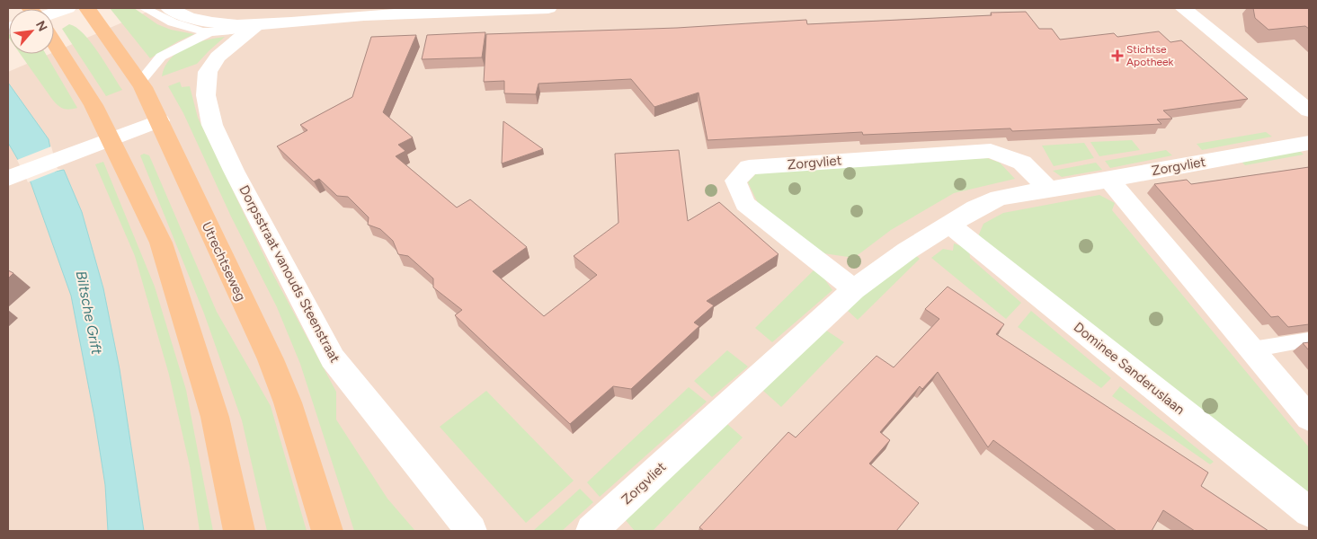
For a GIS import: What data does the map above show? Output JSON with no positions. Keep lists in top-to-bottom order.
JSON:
{
  "streets": {
    "main road": ["Utrechtseweg"],
    "street": ["Zorgvliet", "Dorpsstraat vanouds Steenstraat", "Dominee Sanderuslaan"]
  },
  "crossings": [
    ["Zorgvliet", "Dominee Sanderuslaan"]
  ],
  "water": ["Biltsche Grift"],
  "places": {
    "health": ["Stichtse Apotheek"]
  },
  "north": "top right"
}
